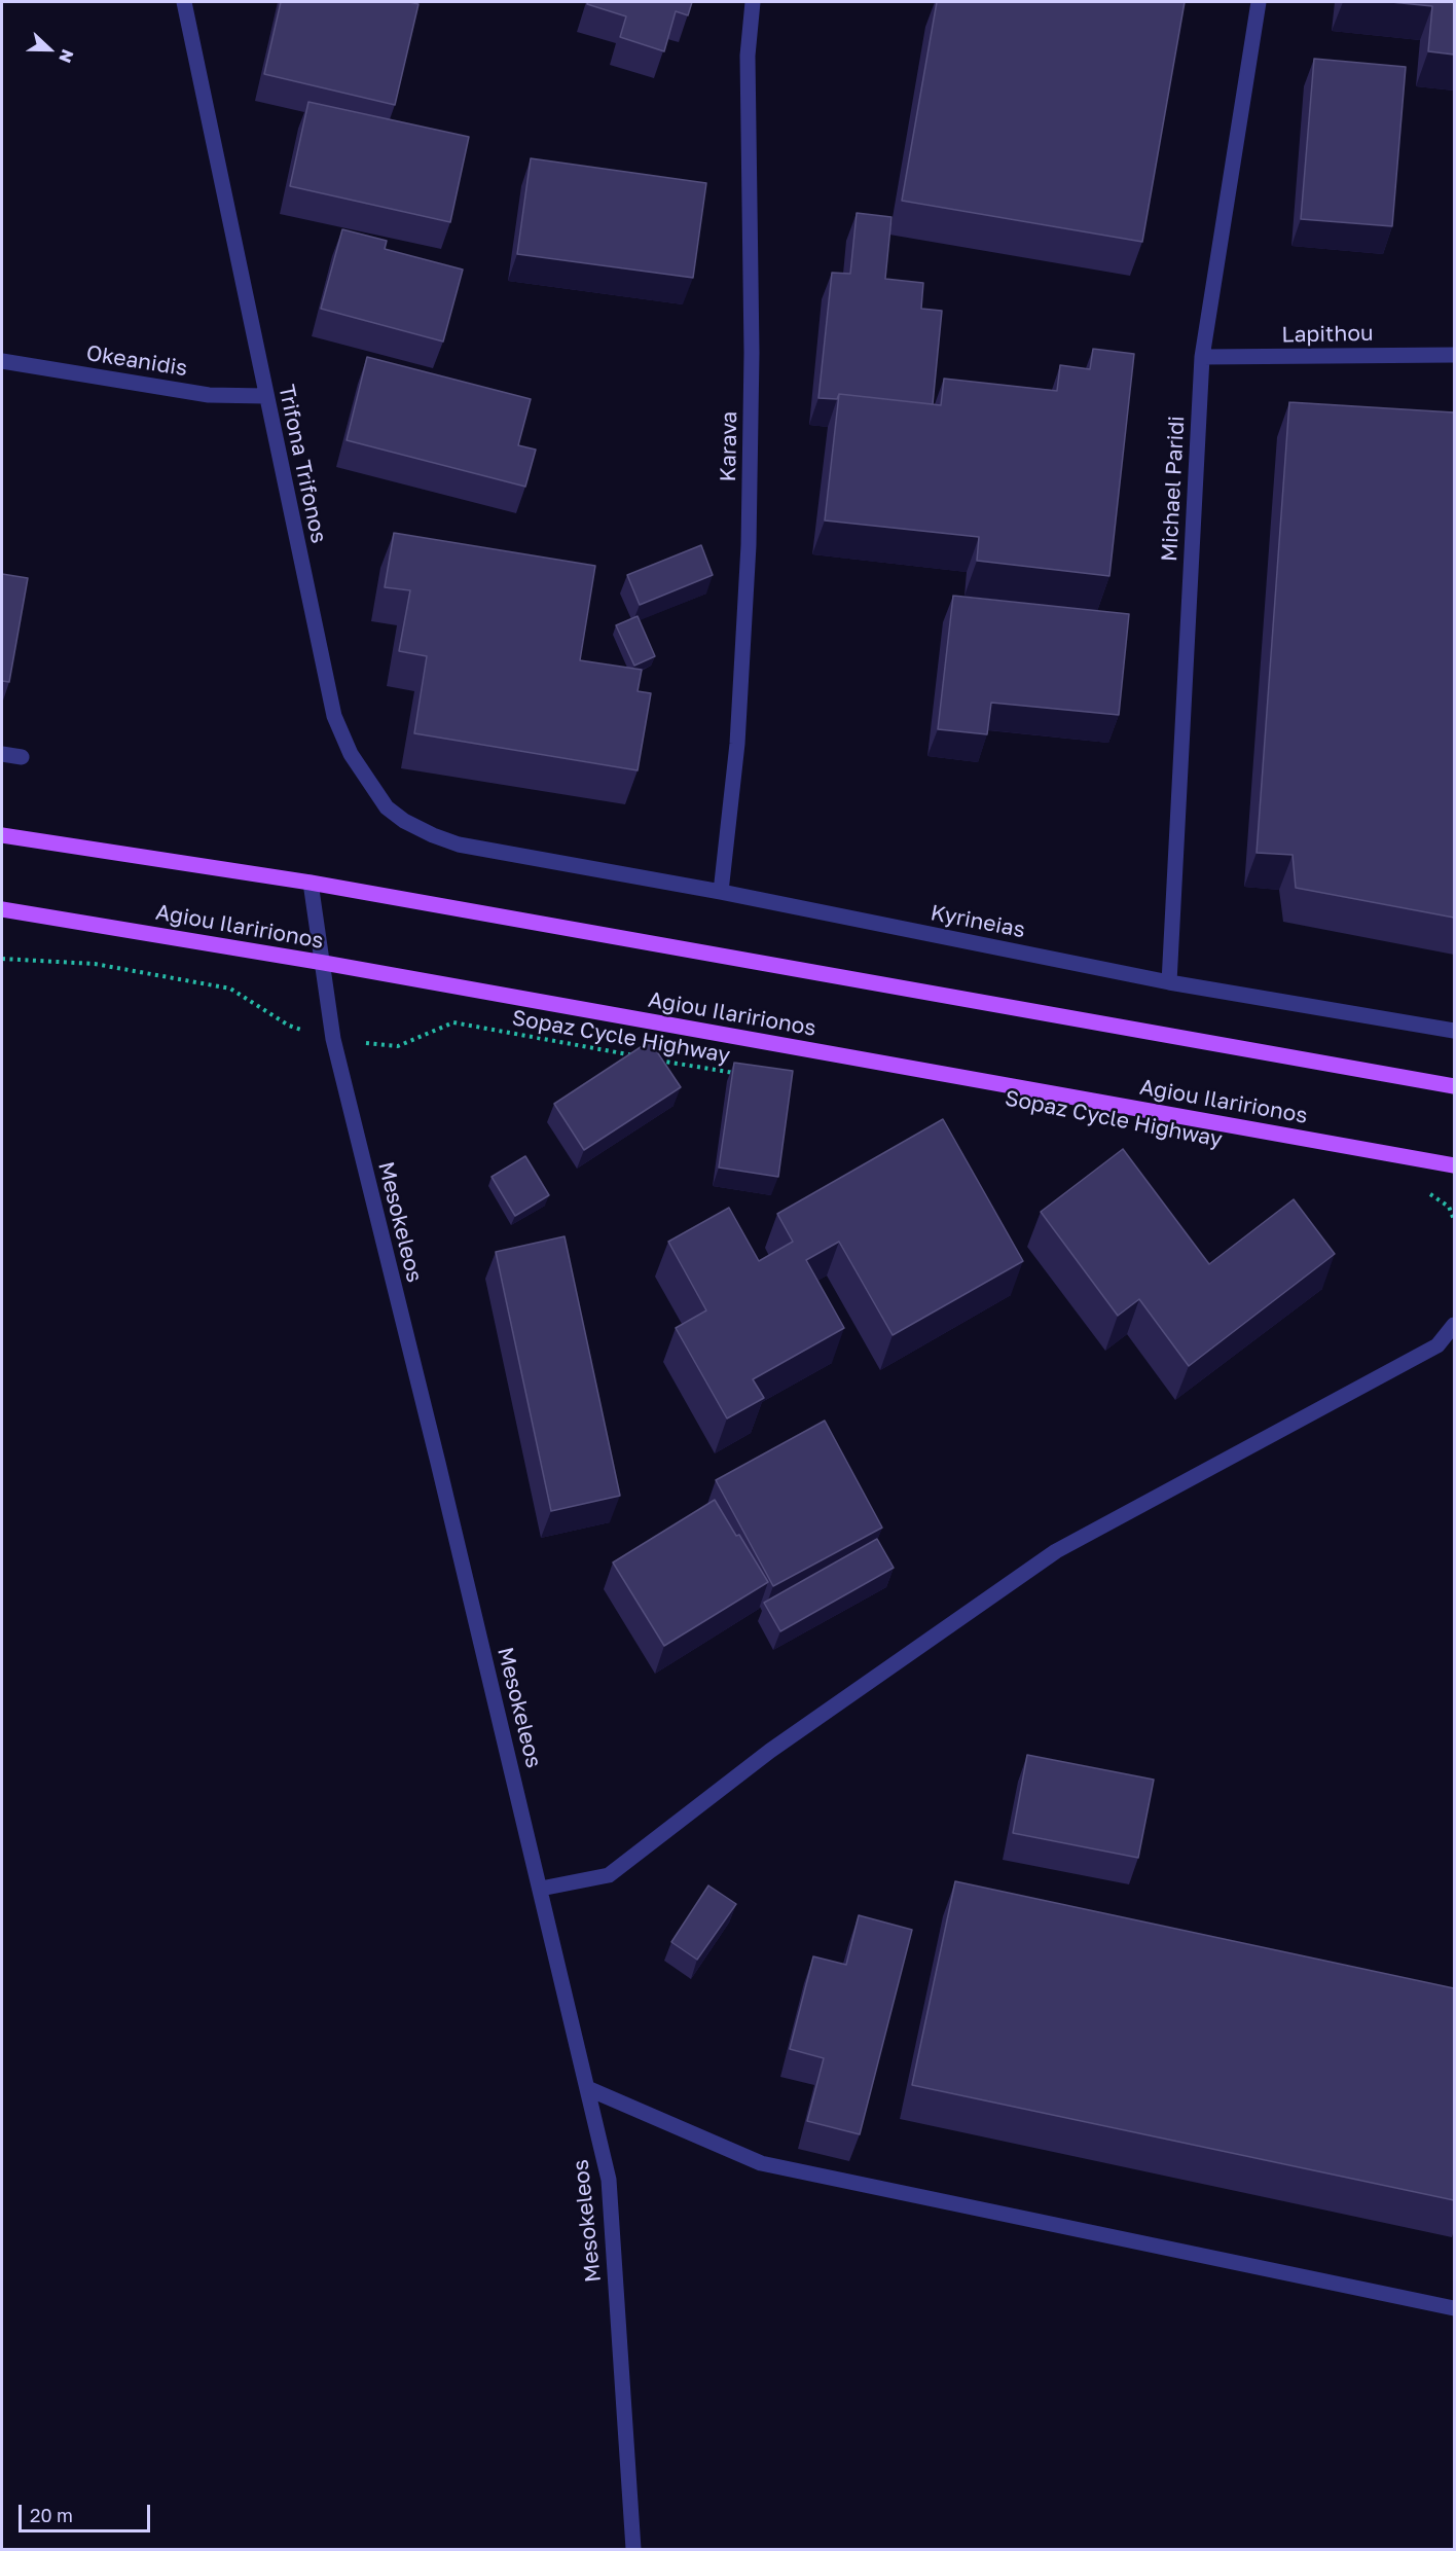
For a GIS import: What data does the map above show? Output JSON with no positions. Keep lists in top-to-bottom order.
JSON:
{
  "streets": {
    "main road": ["Agiou Ilaririonos"],
    "street": [
      "Lapithou",
      "Okeanidis",
      "Karava",
      "Trifona Trifonos",
      "Michael Paridi",
      "Kyrineias",
      "Mesokeleos"
    ],
    "path": ["Sopaz Cycle Highway"]
  },
  "crossings": [
    ["Lapithou", "Michael Paridi"],
    ["Okeanidis", "Trifona Trifonos"],
    ["Karava", "Kyrineias"],
    ["Trifona Trifonos", "Kyrineias"],
    ["Michael Paridi", "Kyrineias"],
    ["Agiou Ilaririonos", "Mesokeleos"],
    ["Sopaz Cycle Highway", "Mesokeleos"]
  ],
  "scale_bar": "20 m",
  "north": "right"
}
